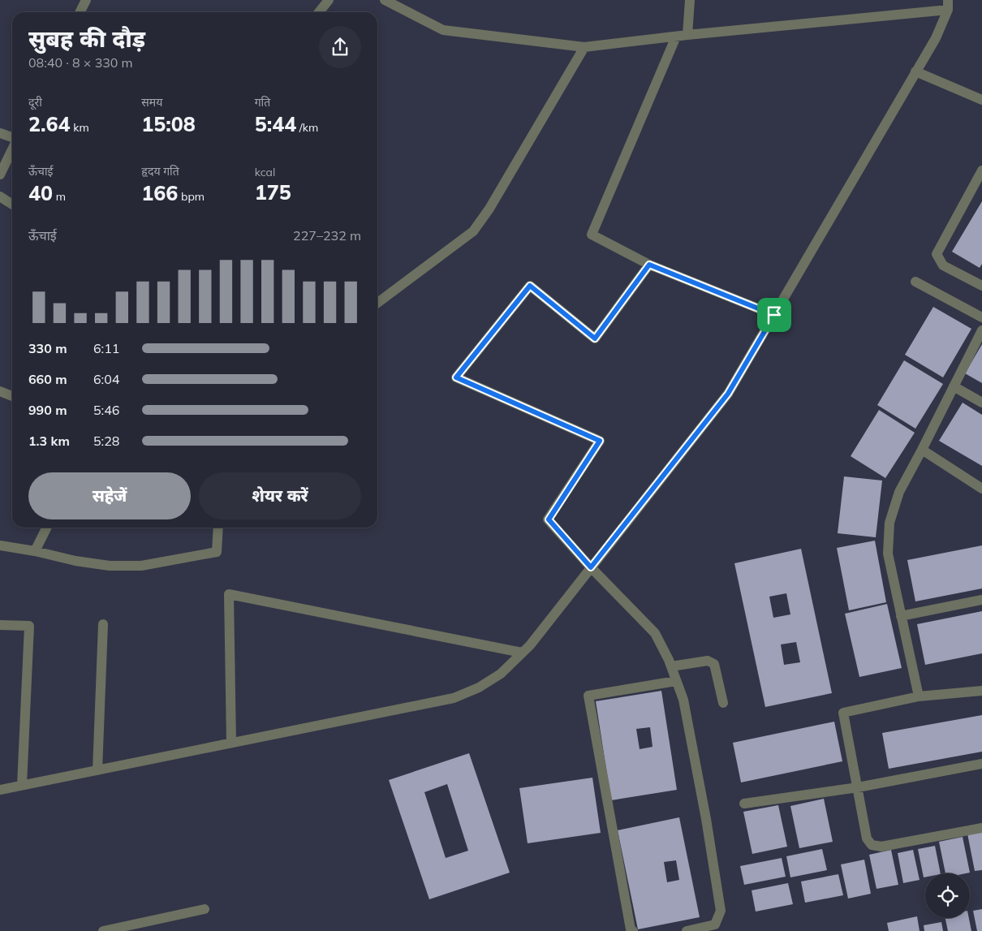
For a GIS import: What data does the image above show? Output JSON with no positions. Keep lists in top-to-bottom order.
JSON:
{
  "page": {
    "heading": ["सुबह की दौड़", "08:40 · 8 × 330 m"],
    "stats": [
      ["दूरी", "2.64 km"],
      ["समय", "15:08"],
      ["गति", "5:44 /km"],
      ["ऊँचाई", "40 m"],
      ["हृदय गति", "166 bpm"],
      ["kcal", "175"]
    ],
    "chart": ["ऊँचाई", "227–232 m"],
    "list": [
      {
        "name": "330 m",
        "note": "6:11"
      },
      {
        "name": "660 m",
        "note": "6:04"
      },
      {
        "name": "990 m",
        "note": "5:46"
      },
      {
        "name": "1.3 km",
        "note": "5:28"
      }
    ],
    "buttons": ["सहेजें", "शेयर करें"]
  }
}
